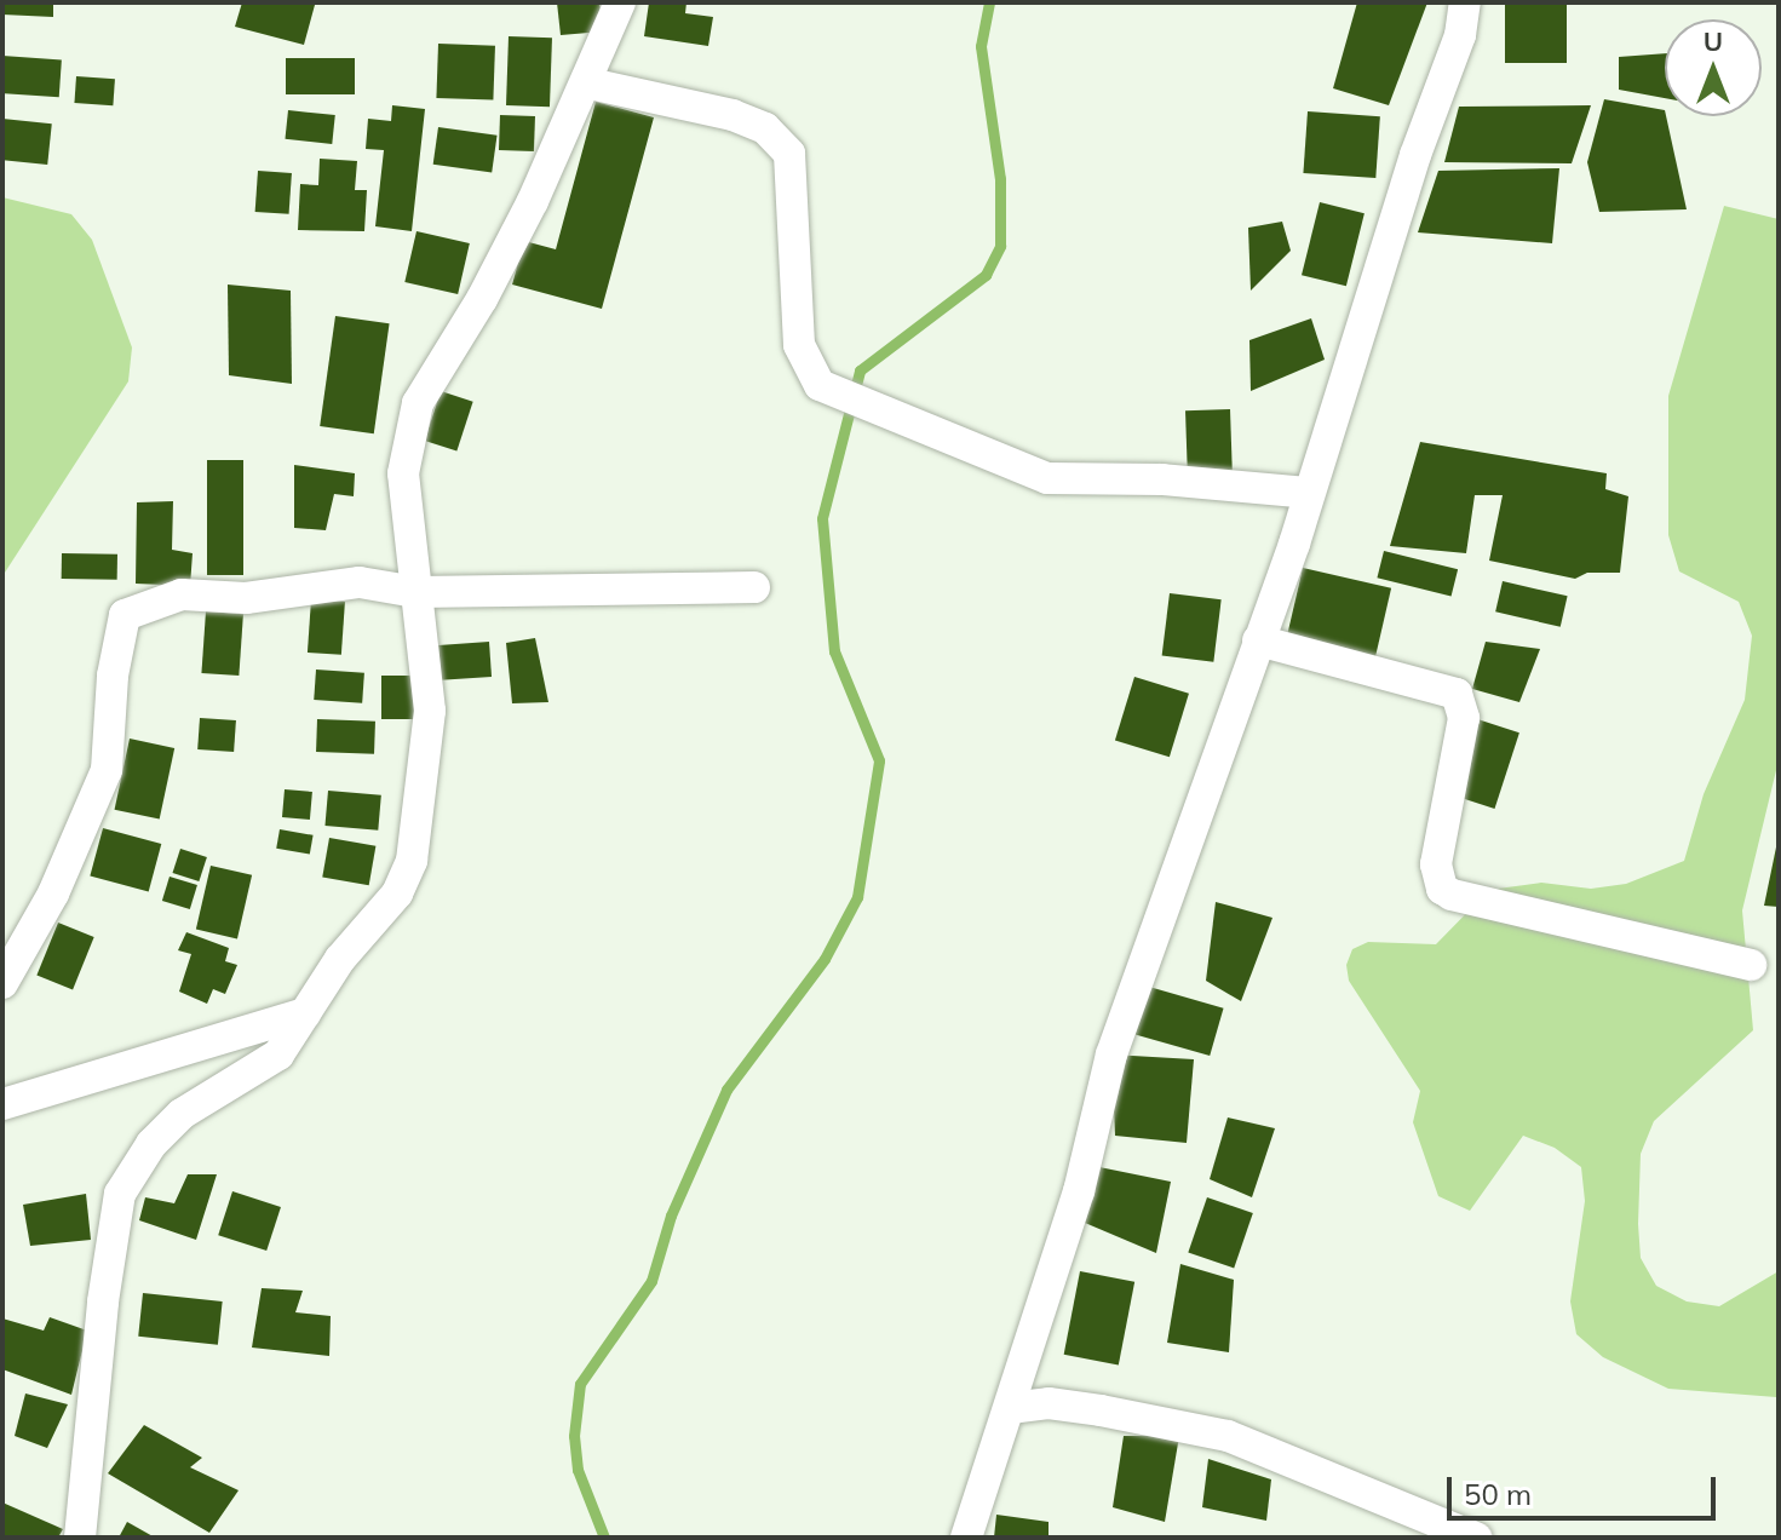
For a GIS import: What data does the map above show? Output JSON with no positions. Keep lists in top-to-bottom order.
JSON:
{
  "scale_bar": "50 m",
  "north": "top"
}
